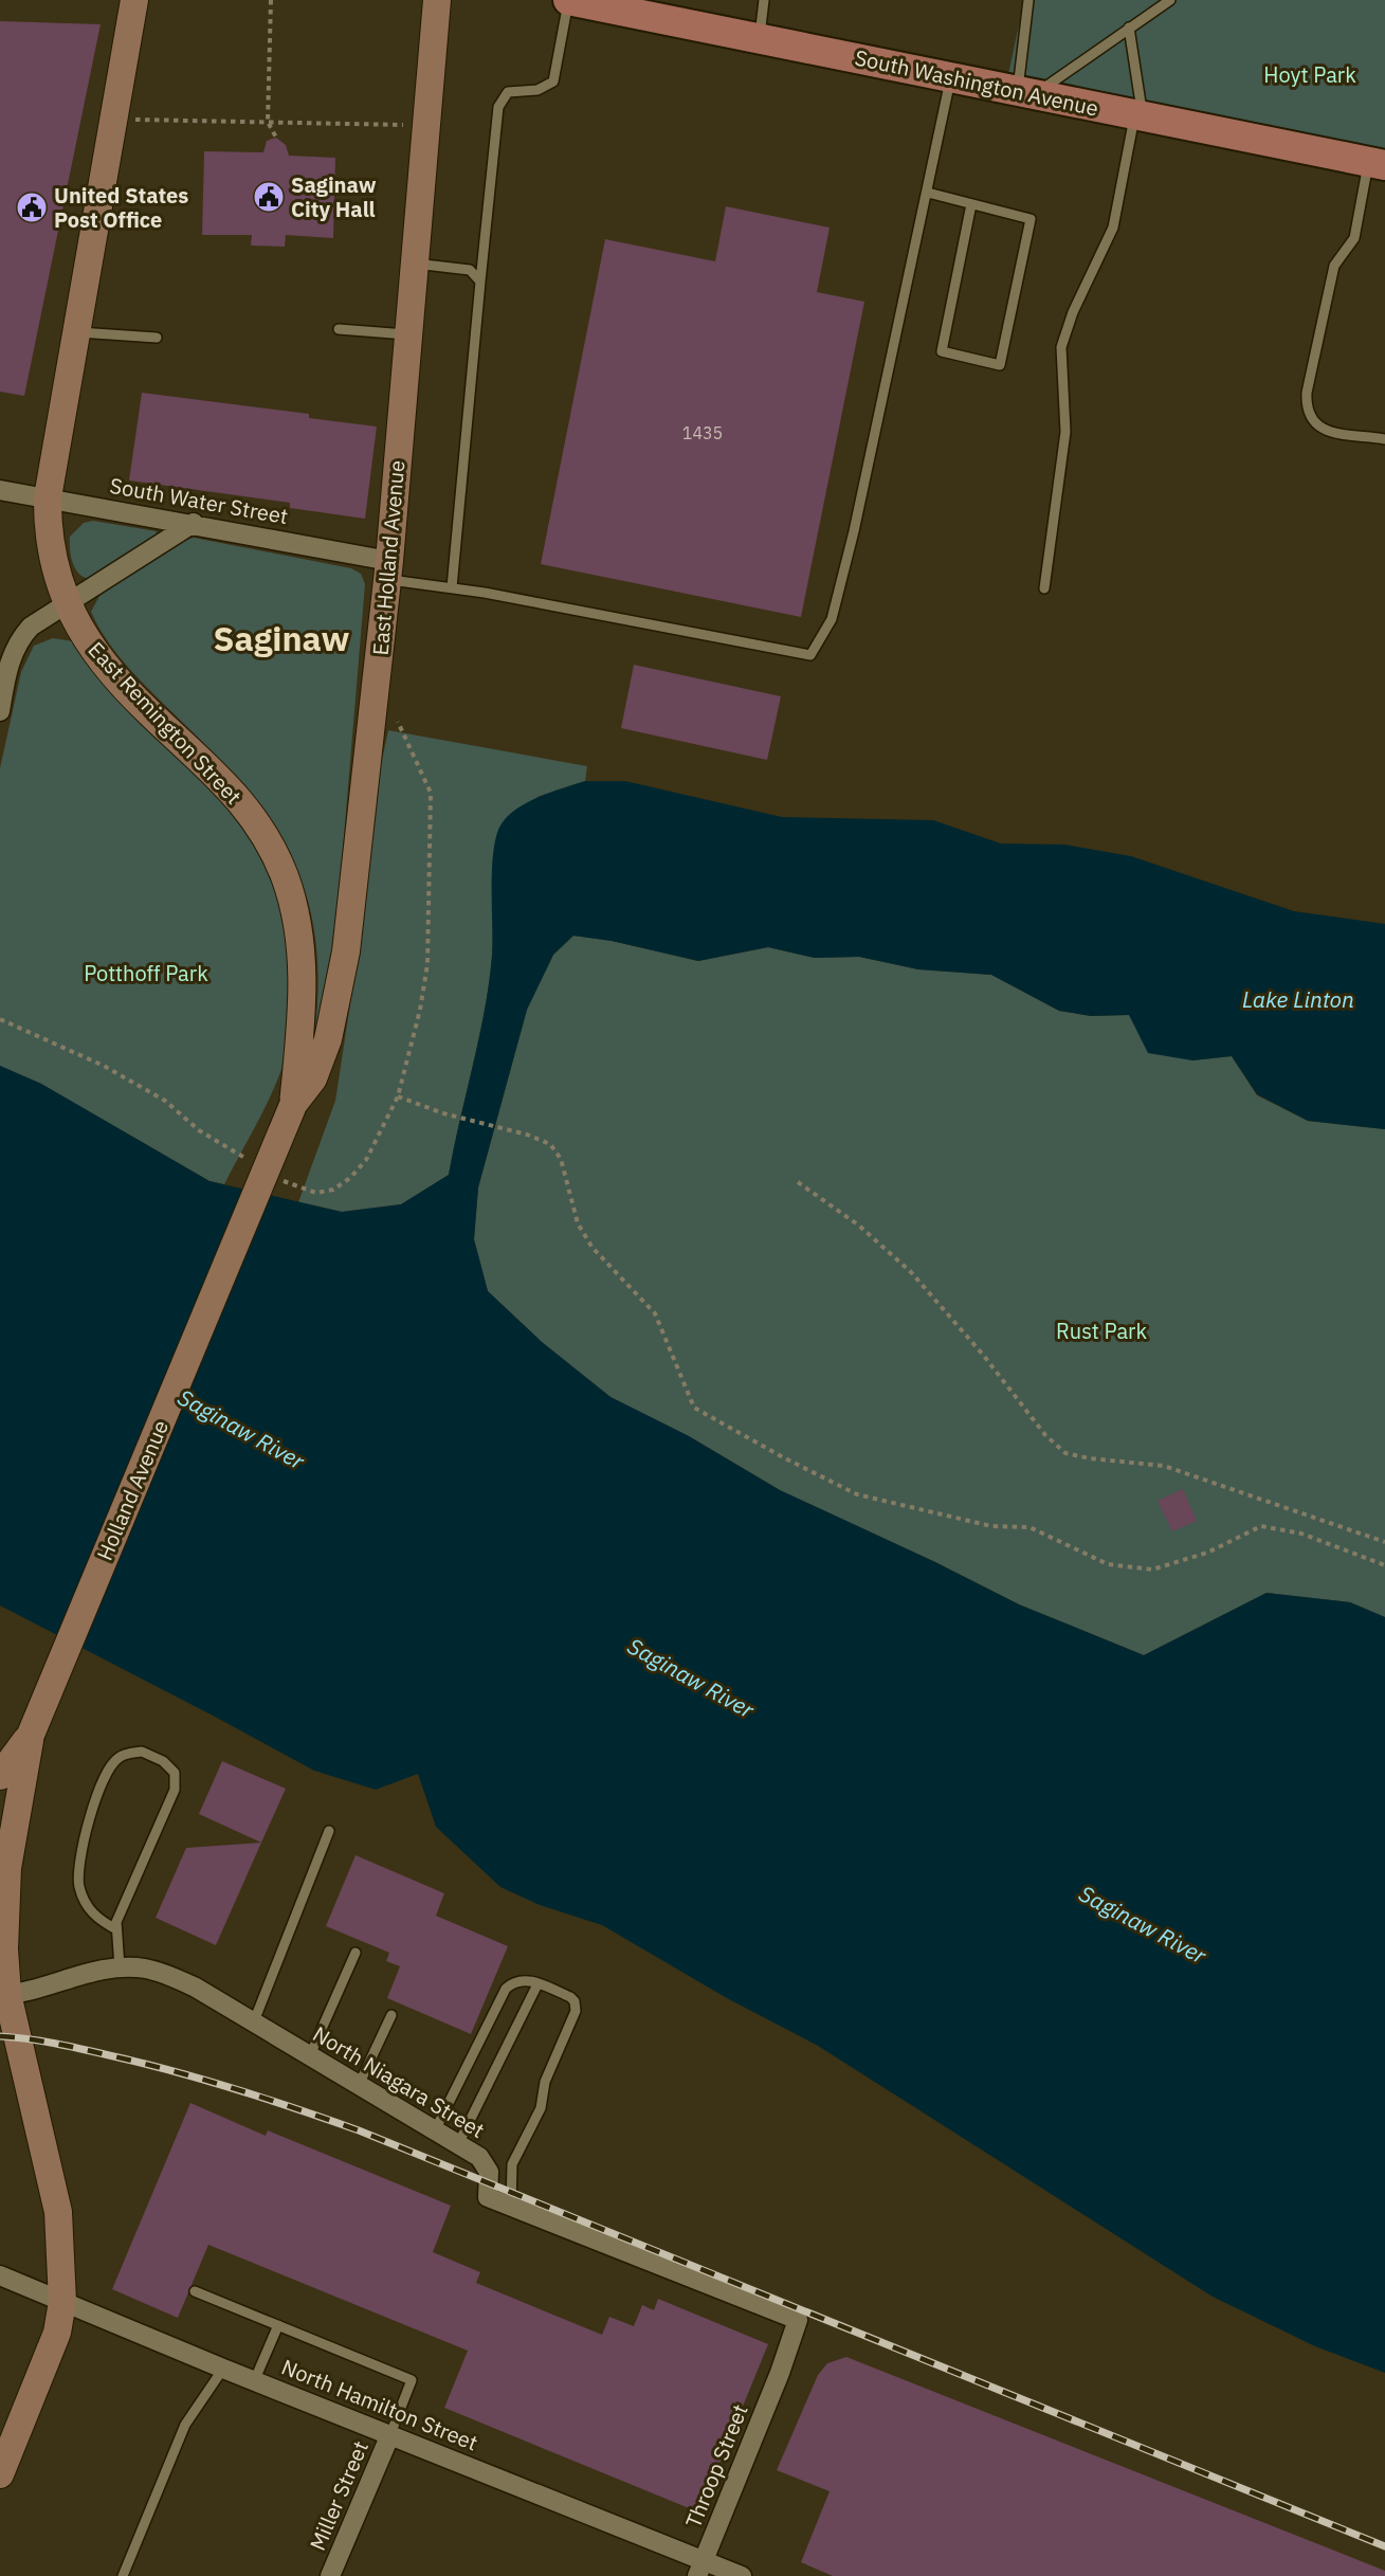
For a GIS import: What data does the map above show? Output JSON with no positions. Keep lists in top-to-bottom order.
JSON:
{
  "streets": {
    "main road": [
      "South Washington Avenue",
      "East Holland Avenue",
      "East Remington Street",
      "Holland Avenue"
    ],
    "street": [
      "South Water Street",
      "North Niagara Street",
      "North Hamilton Street",
      "Throop Street",
      "Miller Street"
    ]
  },
  "crossings": [
    ["South Water Street", "East Holland Avenue"],
    ["South Water Street", "East Remington Street"],
    ["East Holland Avenue", "East Remington Street"],
    ["East Holland Avenue", "Holland Avenue"],
    ["East Remington Street", "Holland Avenue"],
    ["North Niagara Street", "Throop Street"],
    ["North Hamilton Street", "Throop Street"],
    ["North Hamilton Street", "Miller Street"]
  ],
  "districts": ["Saginaw"],
  "water": ["Lake Linton", "Saginaw River"],
  "parks": ["Hoyt Park", "Potthoff Park", "Rust Park"],
  "places": {
    "public building": ["Saginaw City Hall", "United States Post Office"]
  },
  "house_numbers": ["1435"]
}
